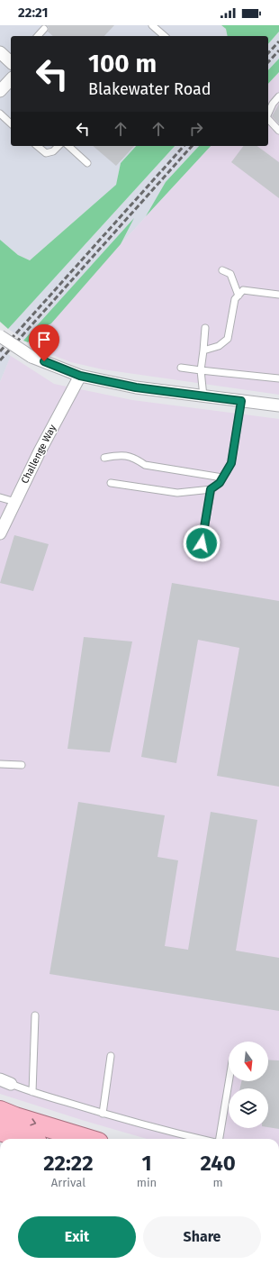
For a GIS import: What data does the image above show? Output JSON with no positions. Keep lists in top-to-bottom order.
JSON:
{
  "streets": {
    "street": ["Challenge Way"]
  },
  "north": "bottom",
  "page": {
    "status": "22:21",
    "turn": ["100 m", "Blakewater Road"],
    "eta": [
      "22:22",
      "Arrival",
      "1",
      "min",
      "240",
      "m"
    ],
    "buttons": ["Exit", "Share"]
  }
}
